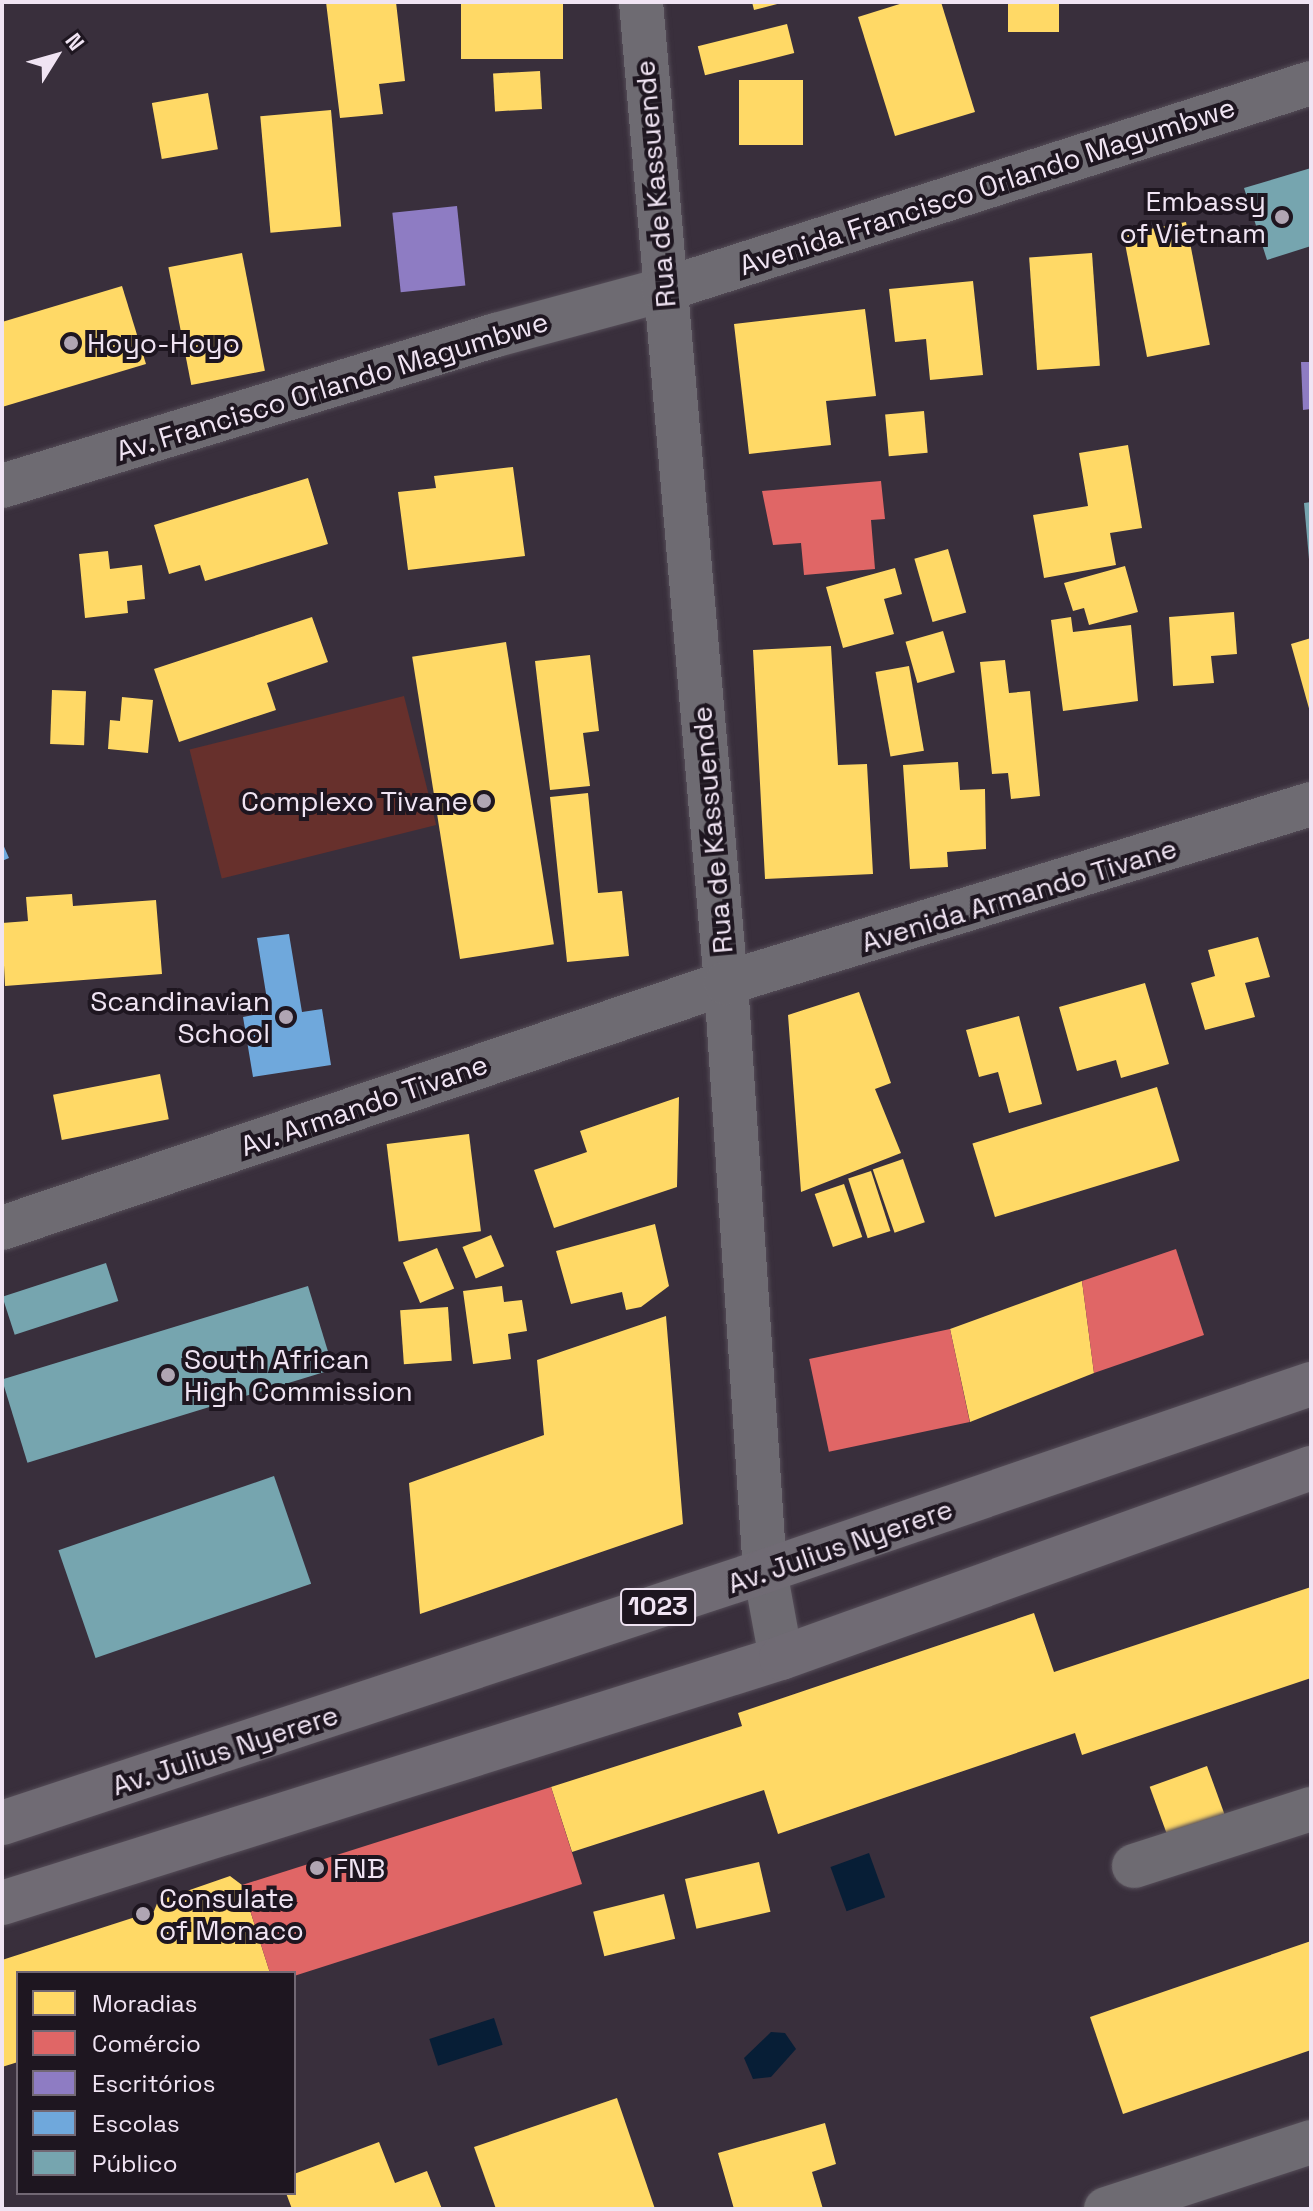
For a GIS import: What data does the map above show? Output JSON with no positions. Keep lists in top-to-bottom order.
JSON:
{
  "streets": {
    "main road": ["Av. Julius Nyerere", "1023"],
    "street": [
      "Rua de Kassuende",
      "Avenida Francisco Orlando Magumbwe",
      "Av. Francisco Orlando Magumbwe",
      "Avenida Armando Tivane",
      "Av. Armando Tivane"
    ]
  },
  "crossings": [
    ["Rua de Kassuende", "Avenida Francisco Orlando Magumbwe"],
    ["Rua de Kassuende", "Av. Francisco Orlando Magumbwe"],
    ["Rua de Kassuende", "Avenida Armando Tivane"],
    ["Rua de Kassuende", "Av. Armando Tivane"],
    ["Rua de Kassuende", "Av. Julius Nyerere"],
    ["Avenida Francisco Orlando Magumbwe", "Av. Francisco Orlando Magumbwe"],
    ["Avenida Armando Tivane", "Av. Armando Tivane"]
  ],
  "places": [
    "Embassy of Vietnam",
    "Hoyo-Hoyo",
    "Complexo Tivane",
    "Scandinavian School",
    "South African High Commission",
    "FNB",
    "Consulate of Monaco"
  ],
  "legend": [
    "Moradias",
    "Comércio",
    "Escritórios",
    "Escolas",
    "Público"
  ],
  "north": "top right"
}
